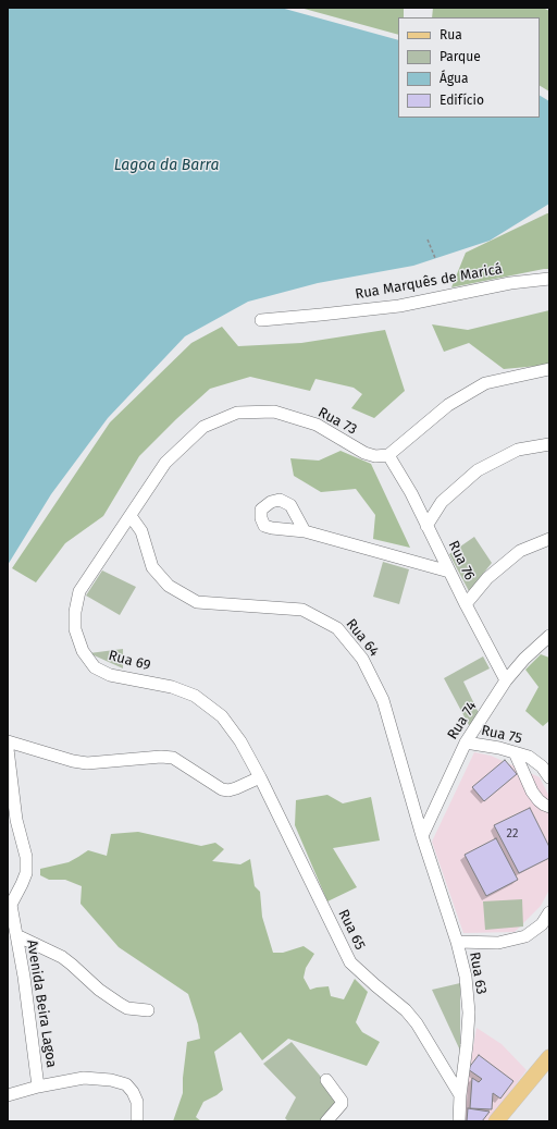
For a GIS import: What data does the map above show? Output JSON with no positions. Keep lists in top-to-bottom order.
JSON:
{
  "streets": {
    "street": [
      "Rua Marquês de Maricá",
      "Rua 73",
      "Rua 76",
      "Rua 64",
      "Rua 69",
      "Rua 74",
      "Rua 75",
      "Rua 65",
      "Rua 63",
      "Avenida Beira Lagoa"
    ]
  },
  "crossings": [
    ["Rua 73", "Rua 76"],
    ["Rua 73", "Rua 64"],
    ["Rua 73", "Rua 69"],
    ["Rua 76", "Rua 74"],
    ["Rua 64", "Rua 69"],
    ["Rua 64", "Rua 74"],
    ["Rua 64", "Rua 63"],
    ["Rua 69", "Rua 65"],
    ["Rua 74", "Rua 75"],
    ["Rua 74", "Rua 63"],
    ["Rua 65", "Rua 63"]
  ],
  "water": ["Lagoa da Barra"],
  "house_numbers": ["22"],
  "legend": [
    "Rua",
    "Parque",
    "Água",
    "Edifício"
  ]
}
